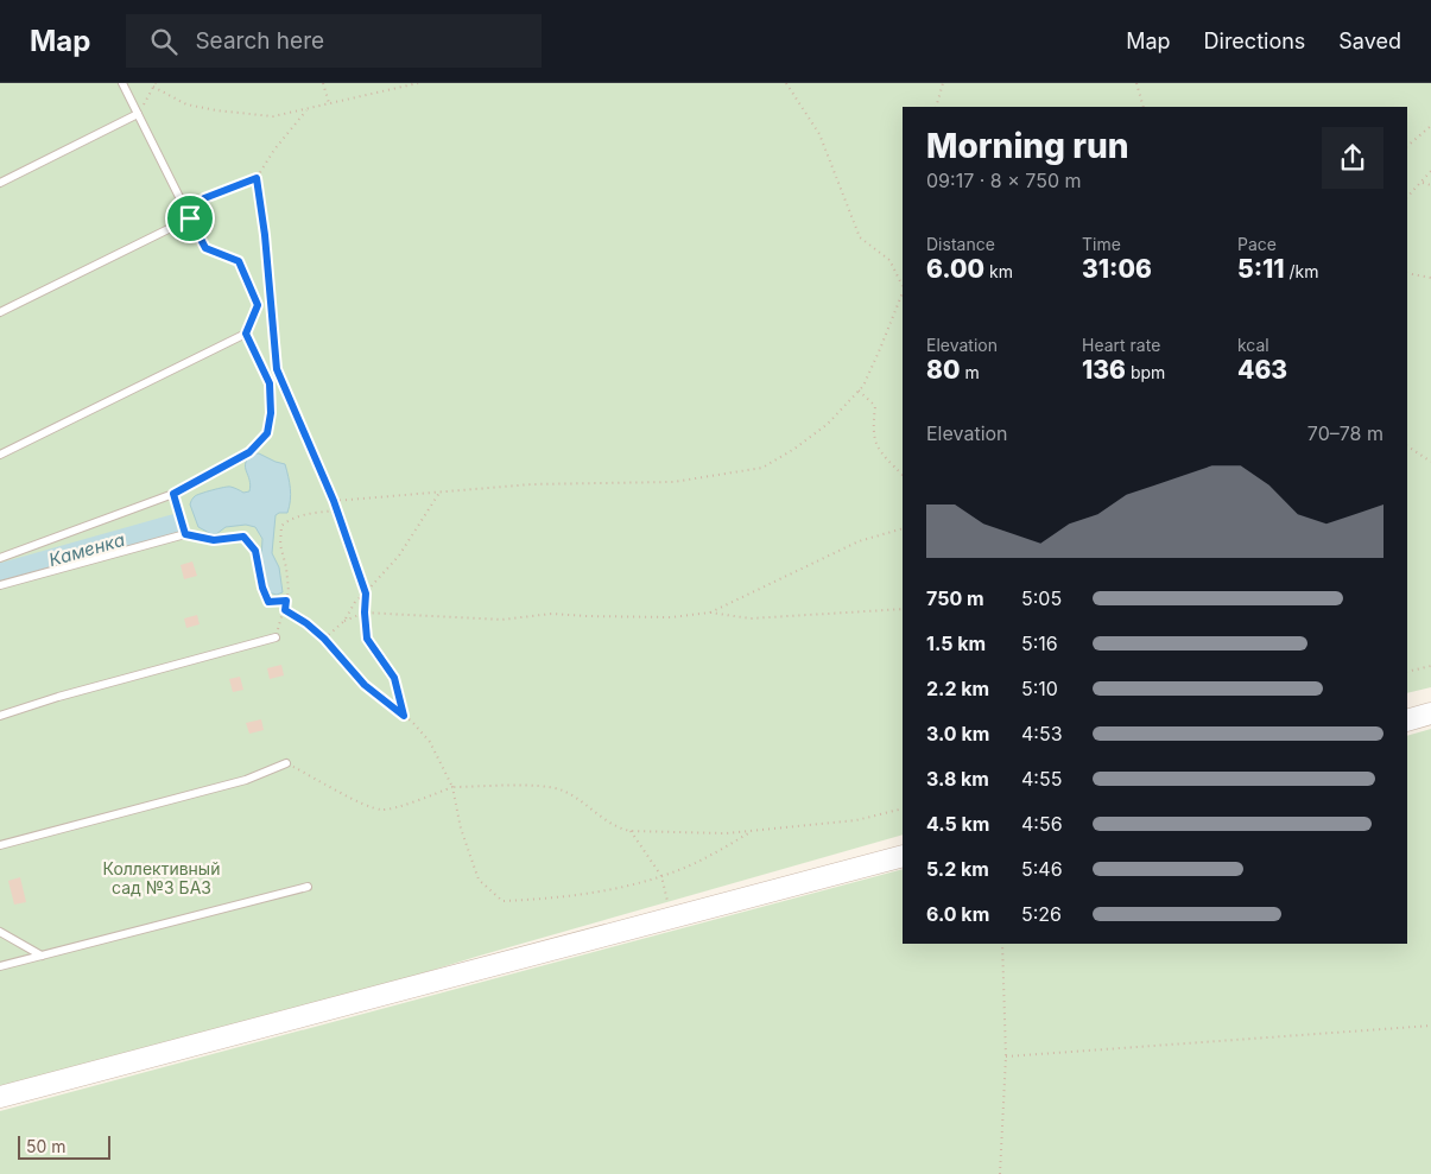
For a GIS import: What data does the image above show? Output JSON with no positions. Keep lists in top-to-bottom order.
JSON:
{
  "water": ["Каменка"],
  "parks": ["Коллективный сад №3 БАЗ"],
  "scale_bar": "50 m",
  "page": {
    "header": "Map",
    "search": "Search here",
    "nav": ["Map", "Directions", "Saved"],
    "heading": ["Morning run", "09:17 · 8 × 750 m"],
    "stats": [
      ["Distance", "6.00 km"],
      ["Time", "31:06"],
      ["Pace", "5:11 /km"],
      ["Elevation", "80 m"],
      ["Heart rate", "136 bpm"],
      ["kcal", "463"]
    ],
    "chart": ["Elevation", "70–78 m"],
    "list": [
      {
        "name": "750 m",
        "note": "5:05"
      },
      {
        "name": "1.5 km",
        "note": "5:16"
      },
      {
        "name": "2.2 km",
        "note": "5:10"
      },
      {
        "name": "3.0 km",
        "note": "4:53"
      },
      {
        "name": "3.8 km",
        "note": "4:55"
      },
      {
        "name": "4.5 km",
        "note": "4:56"
      },
      {
        "name": "5.2 km",
        "note": "5:46"
      },
      {
        "name": "6.0 km",
        "note": "5:26"
      }
    ],
    "scale": "50 m"
  }
}
